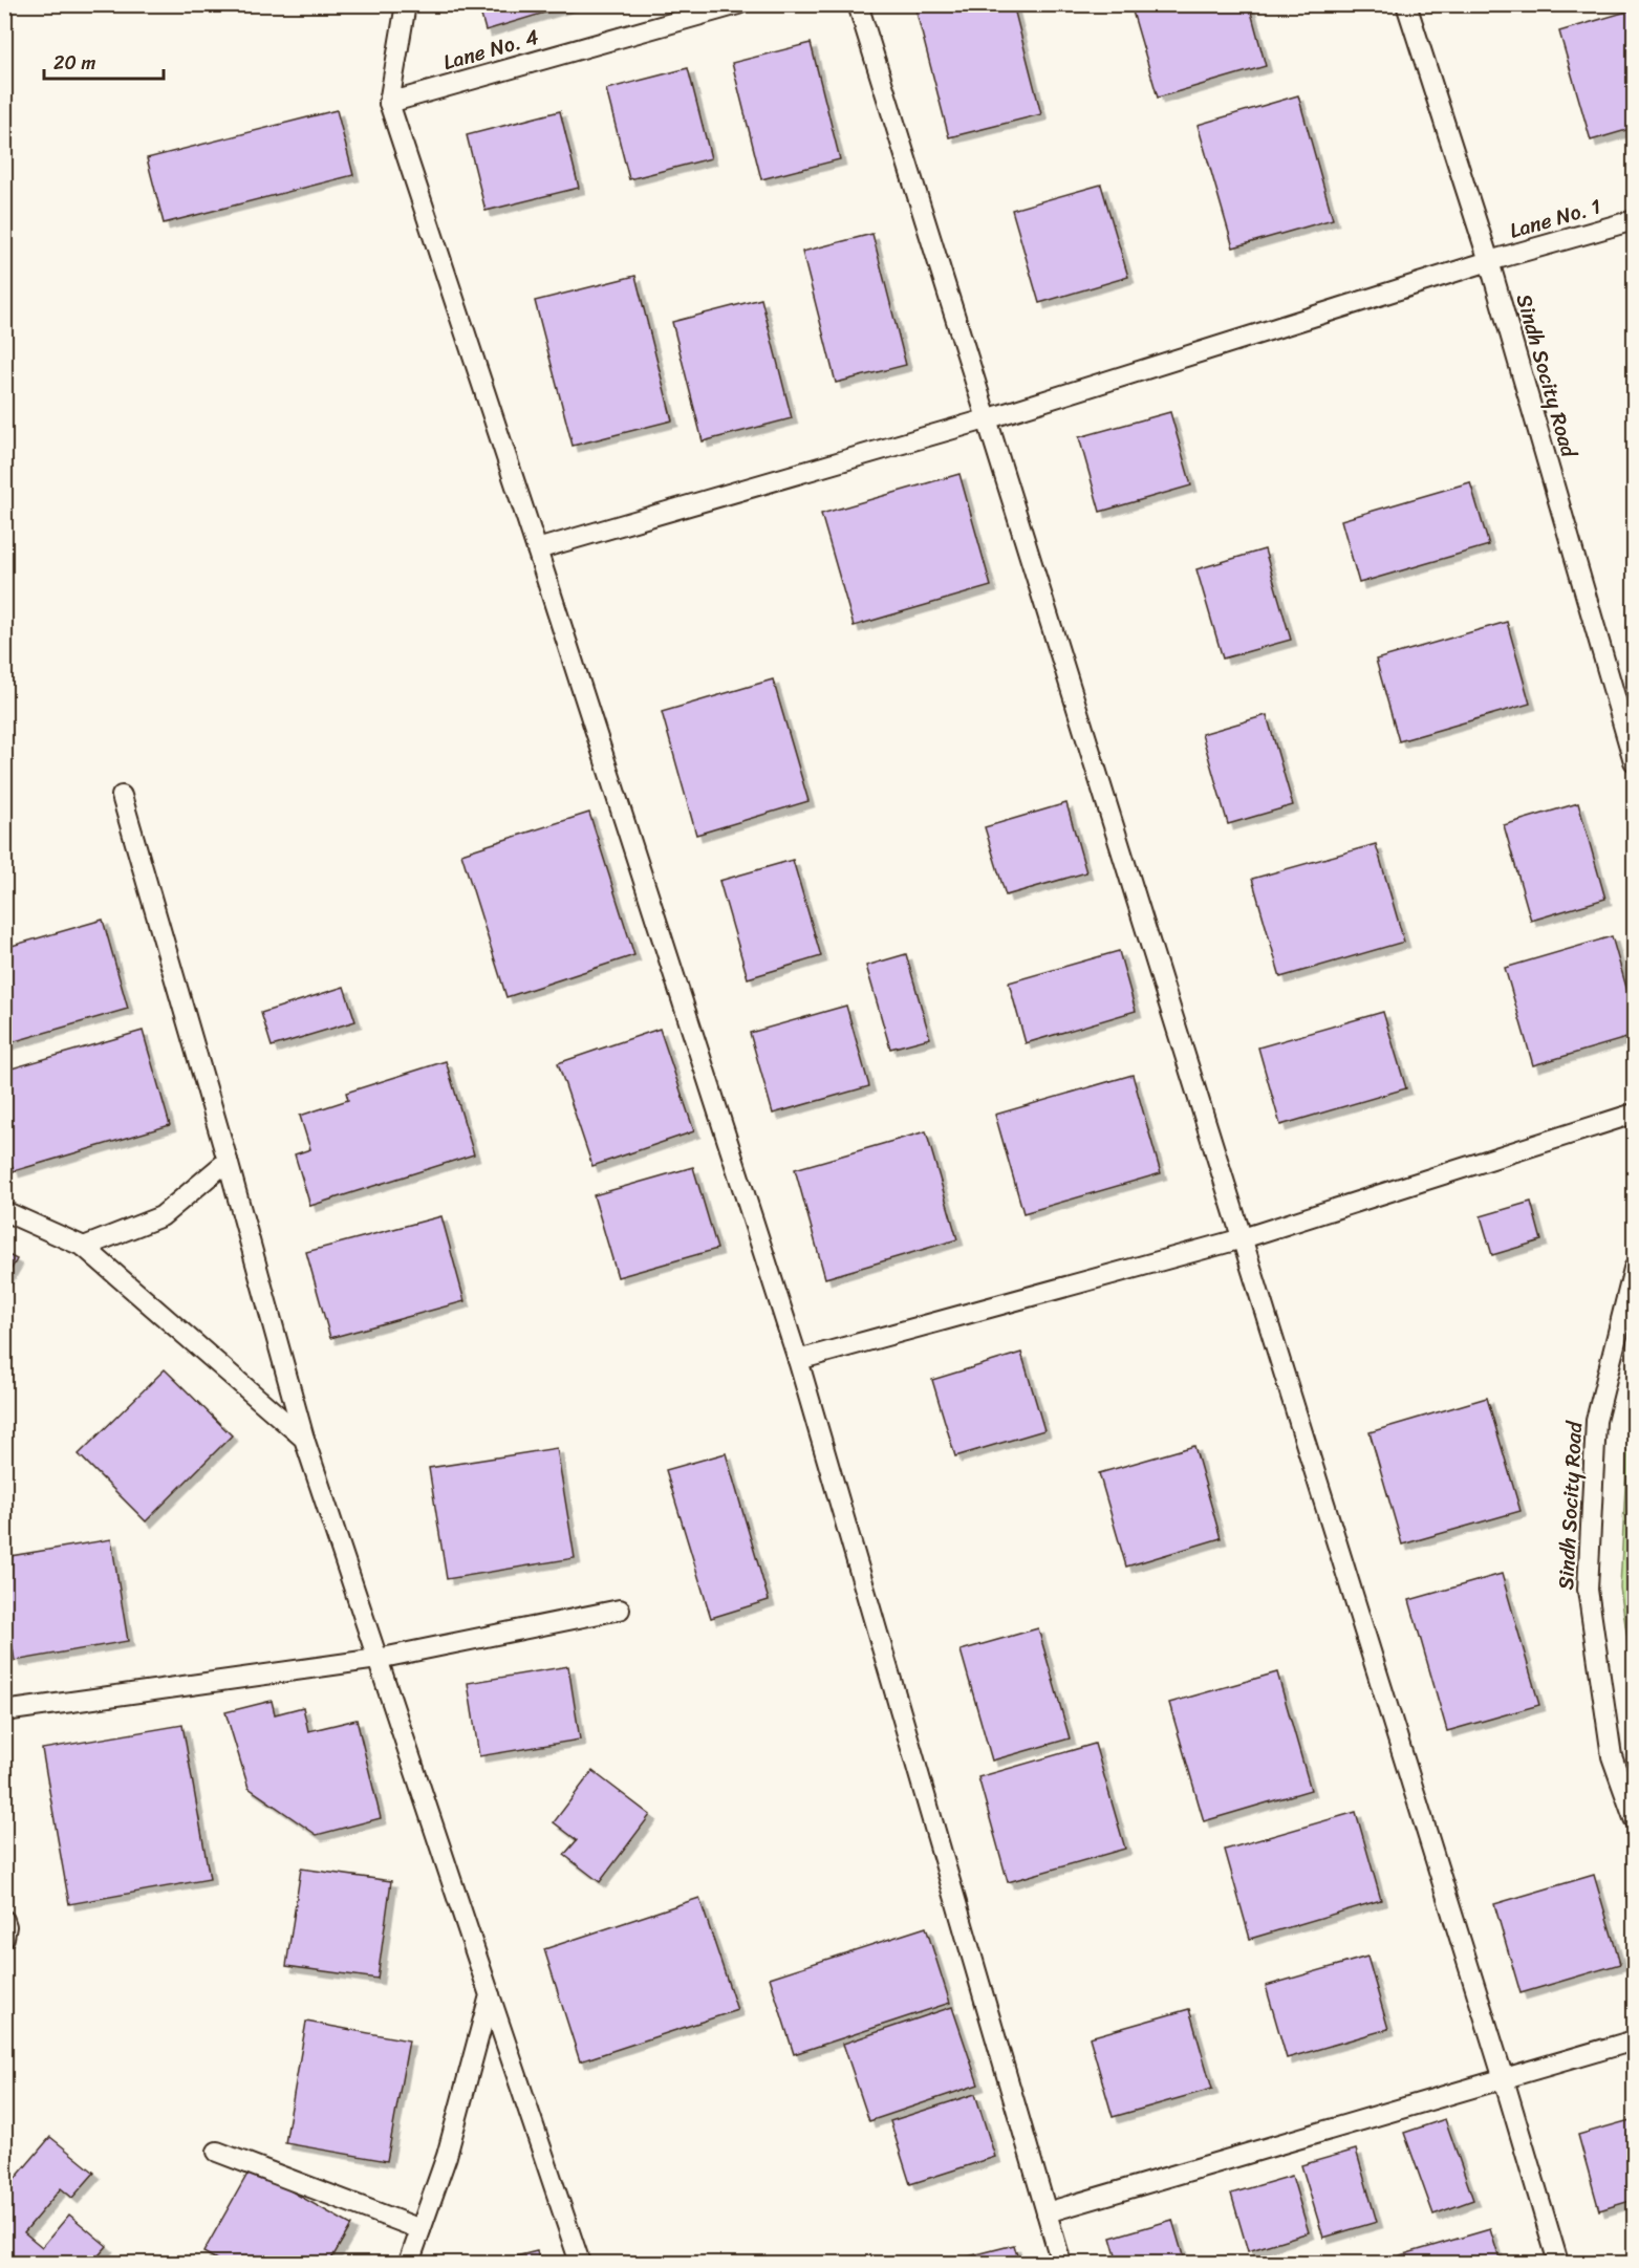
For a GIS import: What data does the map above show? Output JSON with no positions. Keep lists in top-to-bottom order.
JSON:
{
  "streets": {
    "lane": ["Lane No. 4", "Lane No. 1", "Sindh Socity Road"]
  },
  "crossings": [
    ["Lane No. 1", "Sindh Socity Road"]
  ],
  "scale_bar": "20 m"
}
